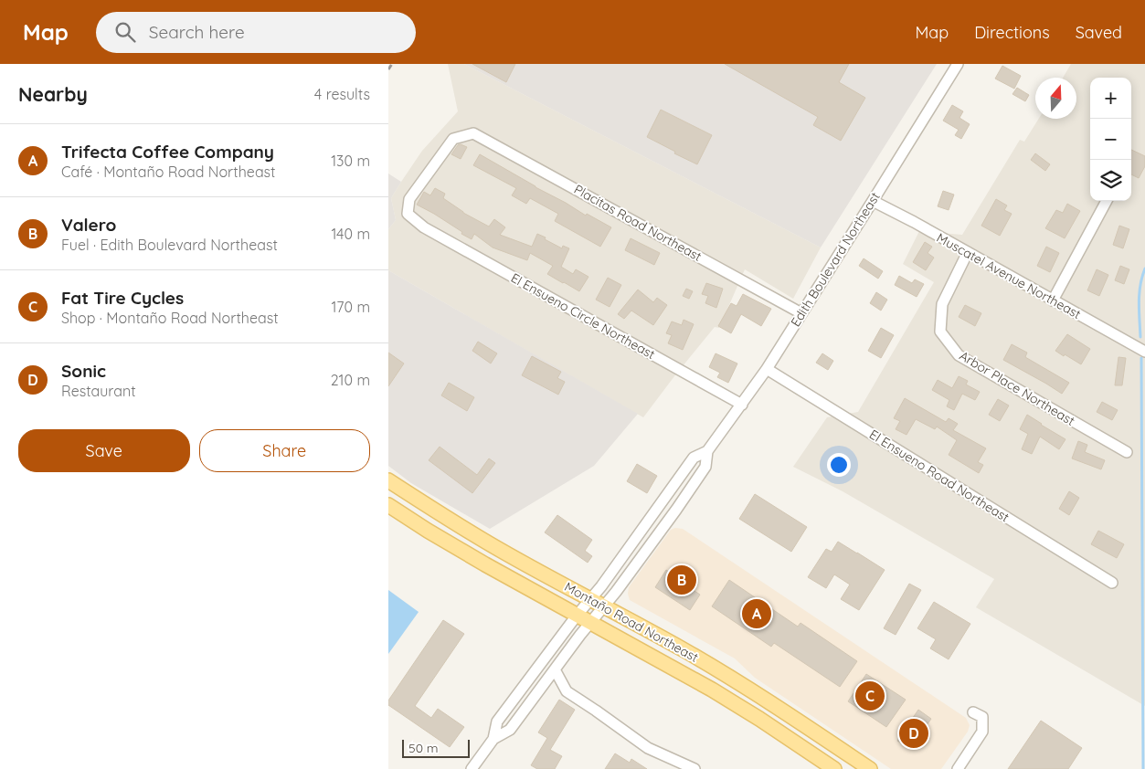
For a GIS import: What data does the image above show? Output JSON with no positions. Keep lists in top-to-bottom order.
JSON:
{
  "streets": {
    "main road": ["Montaño Road Northeast"],
    "street": [
      "Placitas Road Northeast",
      "Edith Boulevard Northeast",
      "Muscatel Avenue Northeast",
      "El Ensueno Circle Northeast",
      "Arbor Place Northeast",
      "El Ensueno Road Northeast"
    ]
  },
  "crossings": [
    ["Placitas Road Northeast", "Edith Boulevard Northeast"],
    ["Placitas Road Northeast", "El Ensueno Circle Northeast"],
    ["Edith Boulevard Northeast", "Muscatel Avenue Northeast"],
    ["Edith Boulevard Northeast", "El Ensueno Circle Northeast"],
    ["Edith Boulevard Northeast", "El Ensueno Road Northeast"],
    ["Edith Boulevard Northeast", "Montaño Road Northeast"],
    ["Muscatel Avenue Northeast", "Arbor Place Northeast"]
  ],
  "scale_bar": "50 m",
  "north": "top",
  "page": {
    "header": "Map",
    "search": "Search here",
    "nav": ["Map", "Directions", "Saved"],
    "heading": ["Nearby", "4 results"],
    "map_buttons": ["+", "−"],
    "list": [
      {
        "mark": "A",
        "name": "Trifecta Coffee Company",
        "note": "Café · Montaño Road Northeast",
        "value": "130 m"
      },
      {
        "mark": "B",
        "name": "Valero",
        "note": "Fuel · Edith Boulevard Northeast",
        "value": "140 m"
      },
      {
        "mark": "C",
        "name": "Fat Tire Cycles",
        "note": "Shop · Montaño Road Northeast",
        "value": "170 m"
      },
      {
        "mark": "D",
        "name": "Sonic",
        "note": "Restaurant",
        "value": "210 m"
      }
    ],
    "buttons": ["Save", "Share"],
    "pins": [
      "B",
      "A",
      "C",
      "D"
    ],
    "scale": "50 m"
  }
}
